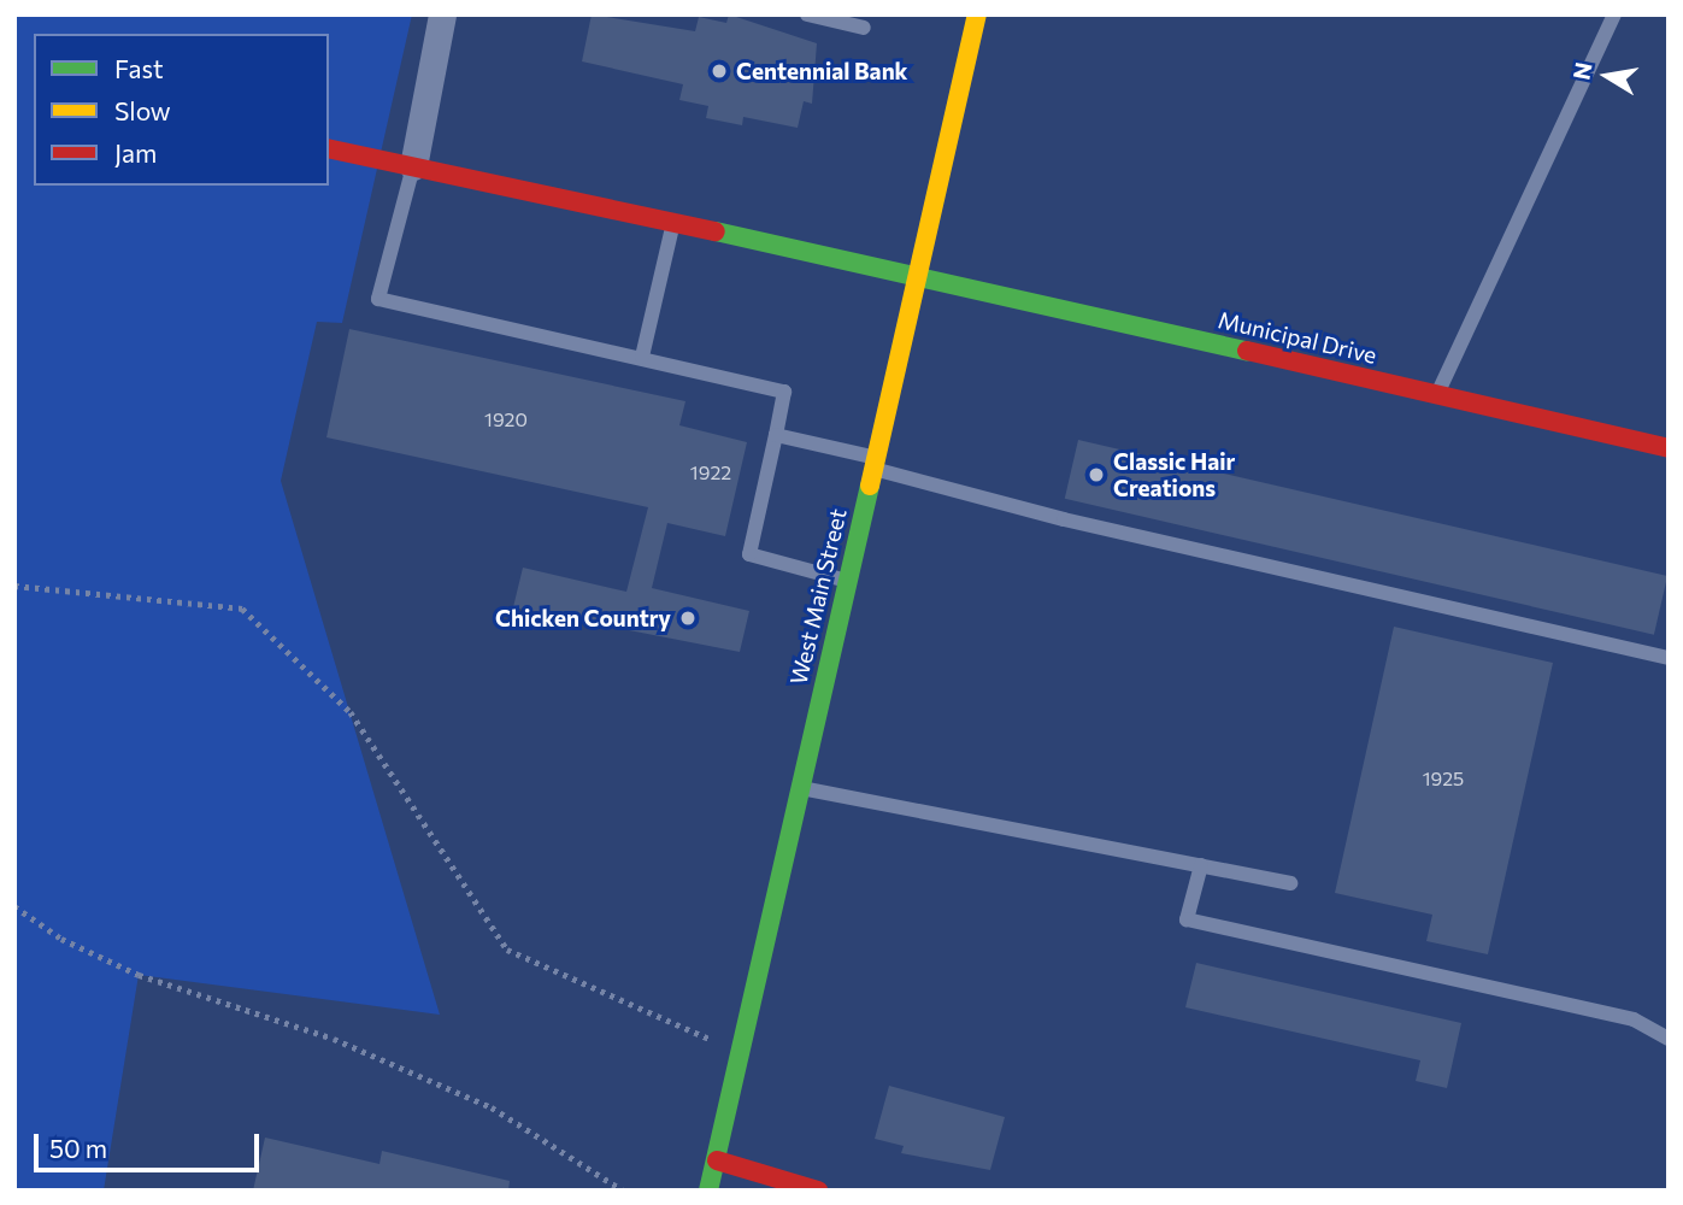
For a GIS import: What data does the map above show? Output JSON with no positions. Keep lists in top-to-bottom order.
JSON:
{
  "streets": {
    "street": ["Municipal Drive", "West Main Street"]
  },
  "crossings": [
    ["Municipal Drive", "West Main Street"]
  ],
  "places": ["Centennial Bank", "Classic Hair Creations", "Chicken Country"],
  "house_numbers": ["1920", "1922", "1925"],
  "legend": ["Fast", "Slow", "Jam"],
  "scale_bar": "50 m",
  "north": "left"
}
